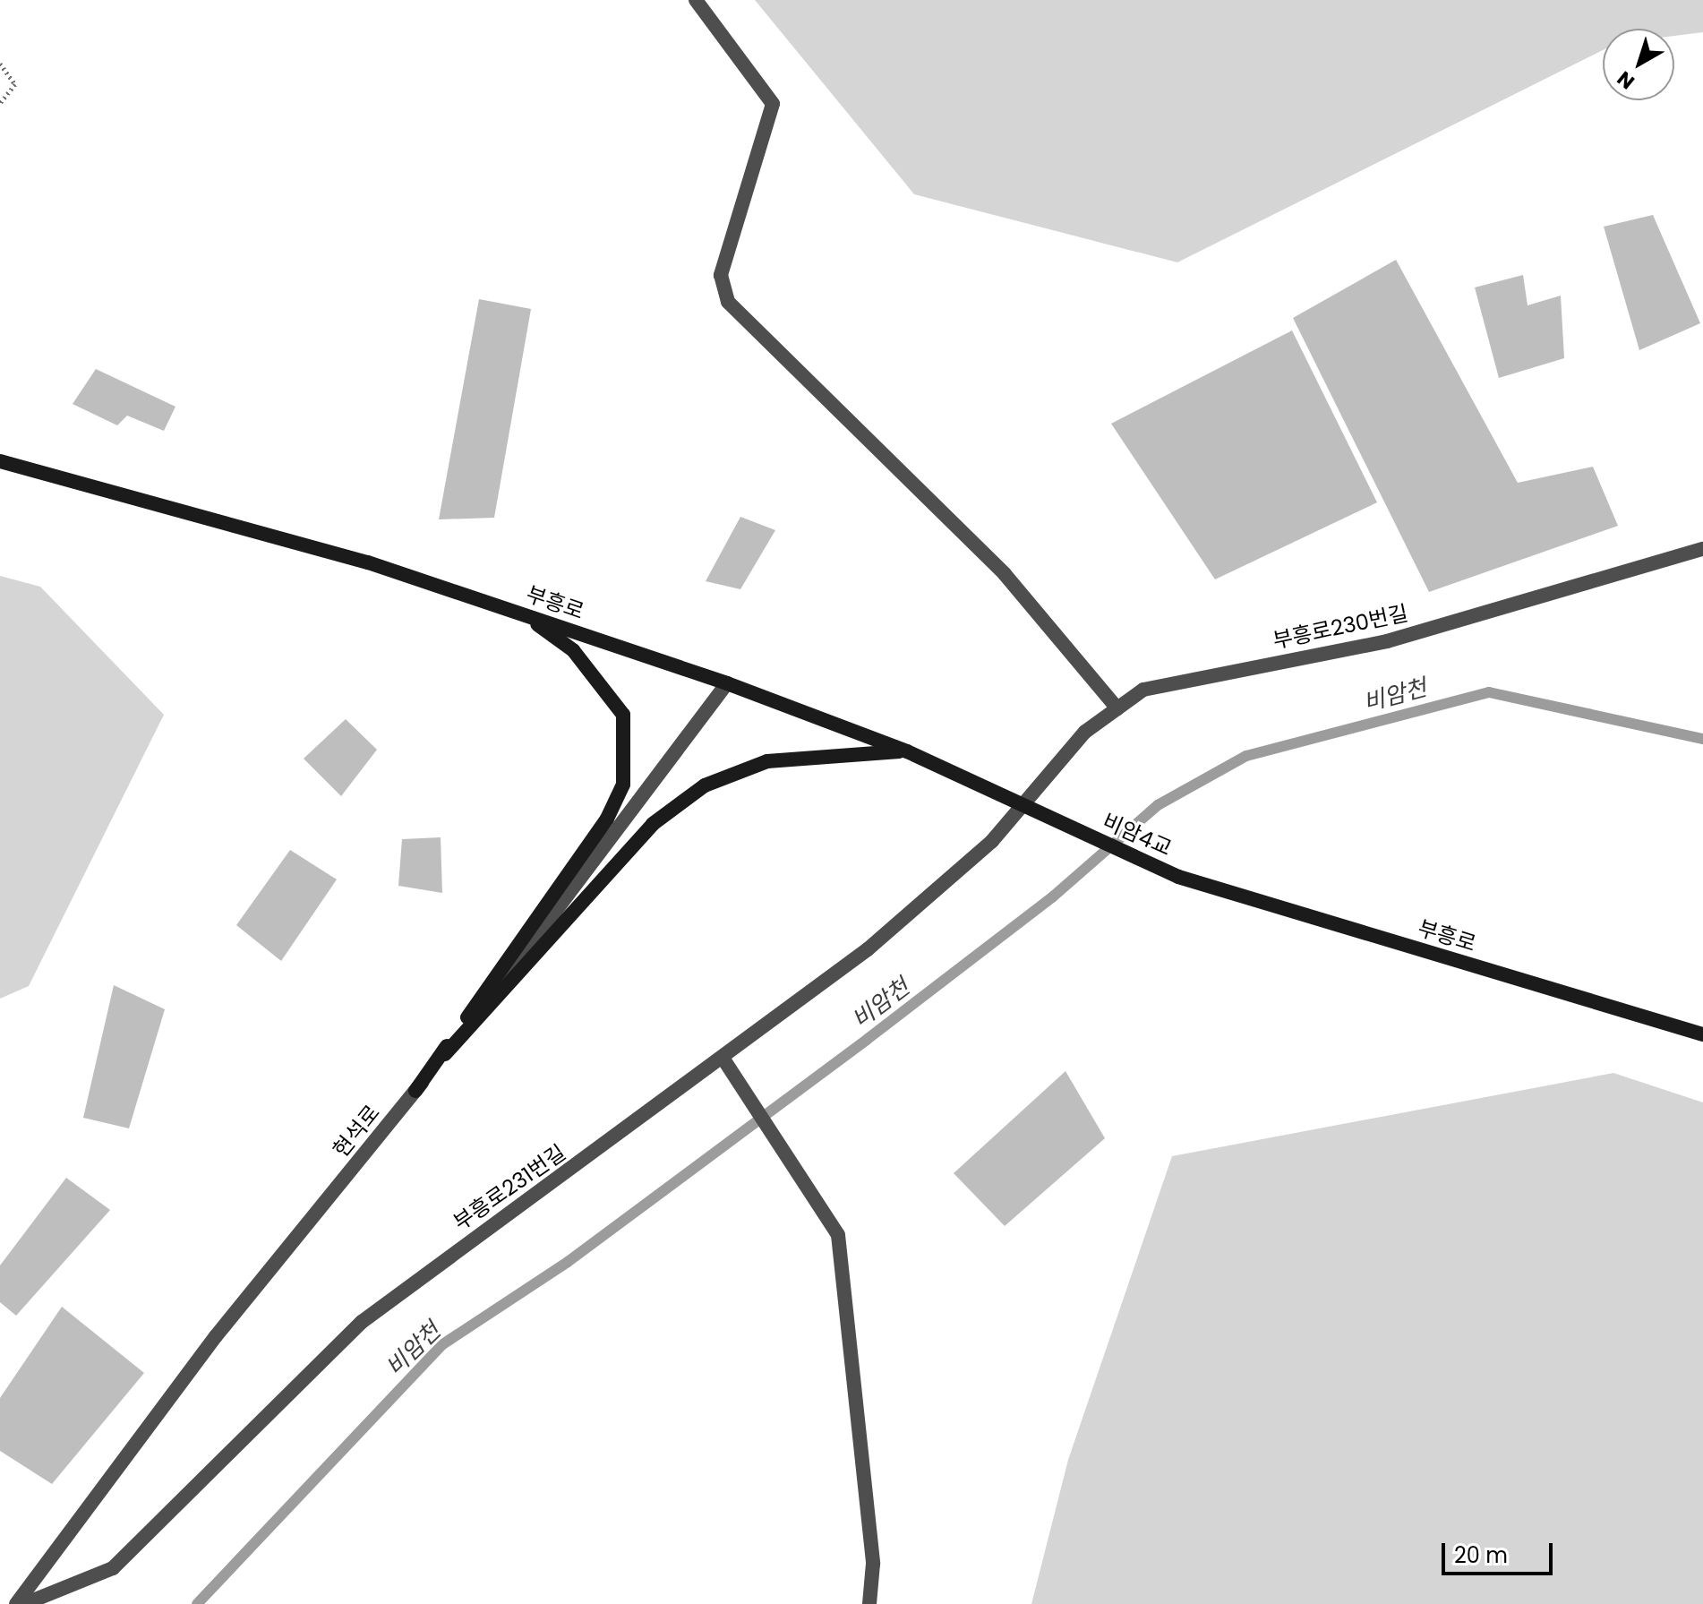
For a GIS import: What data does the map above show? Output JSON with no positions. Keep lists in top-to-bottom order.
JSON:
{
  "streets": {
    "main road": ["부흥로", "비암4교"],
    "street": ["부흥로230번길", "현석로", "부흥로231번길"]
  },
  "crossings": [
    ["부흥로", "부흥로230번길"],
    ["부흥로", "비암4교"],
    ["부흥로", "현석로"],
    ["부흥로", "부흥로231번길"],
    ["부흥로230번길", "부흥로231번길"]
  ],
  "water": ["비암천"],
  "scale_bar": "20 m",
  "north": "bottom left"
}
